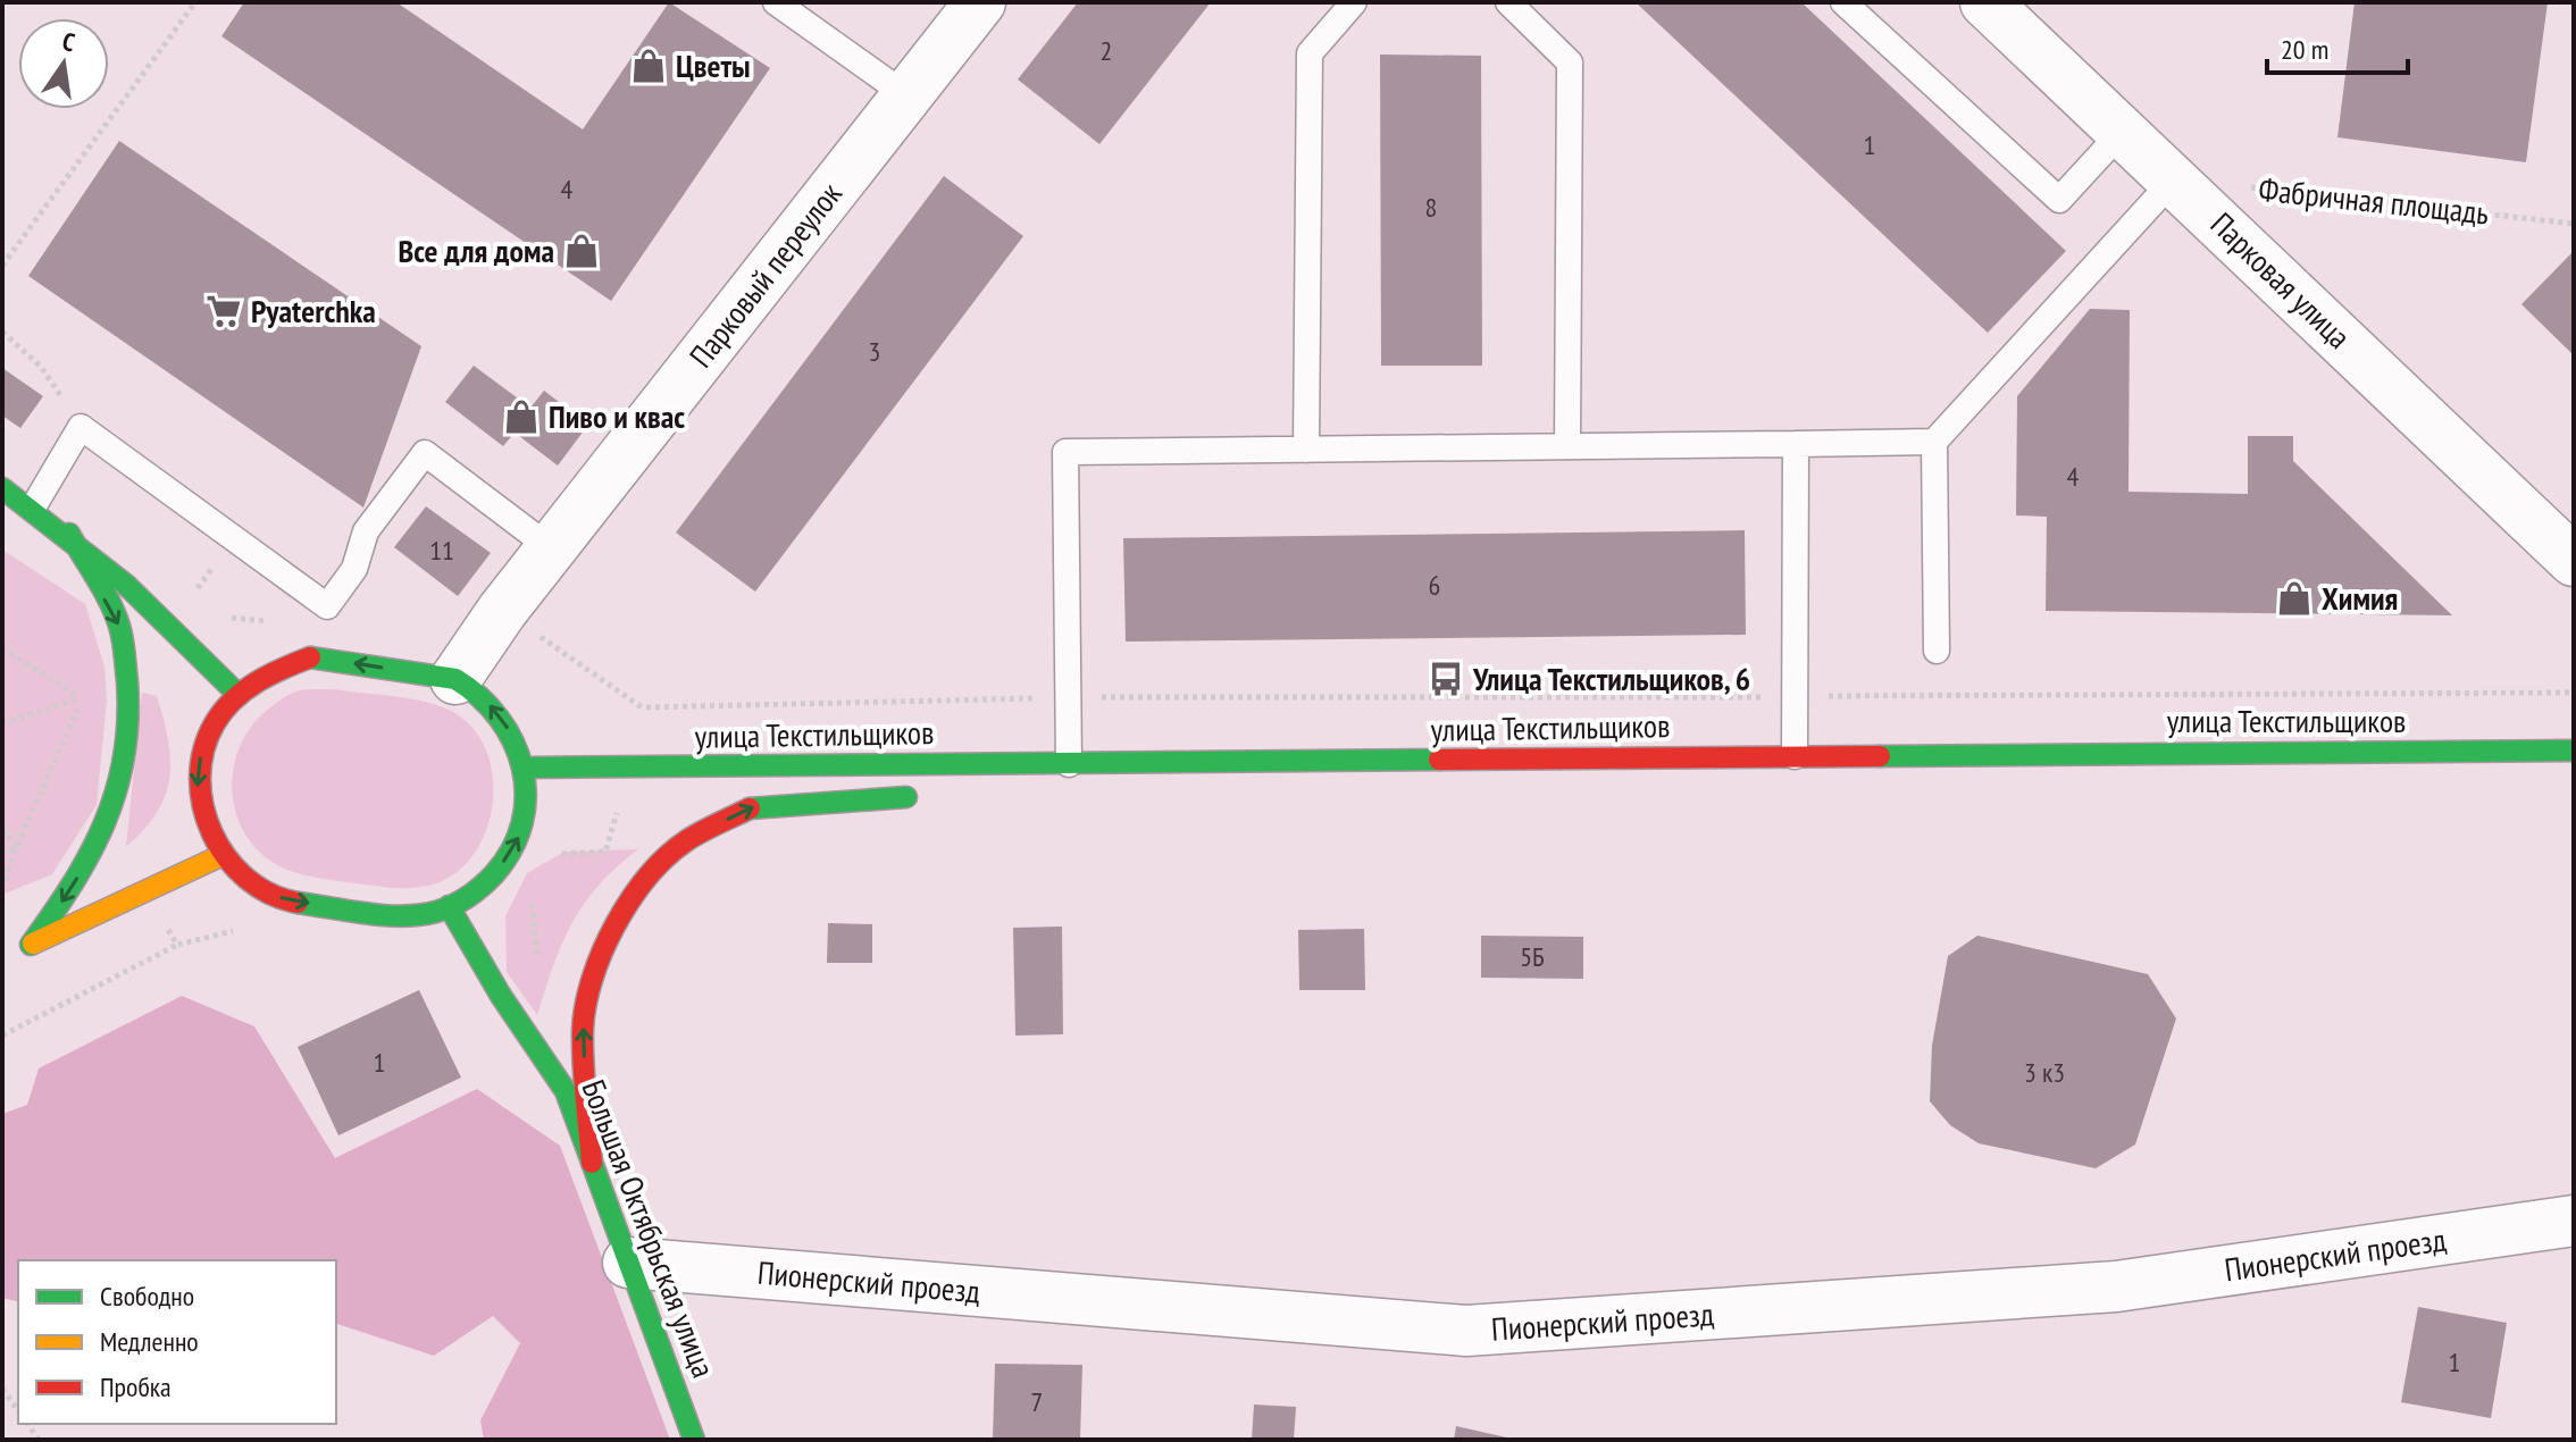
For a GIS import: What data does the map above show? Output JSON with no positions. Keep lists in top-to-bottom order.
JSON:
{
  "streets": {
    "main road": ["улица Текстильщиков", "Большая Октябрьская улица"],
    "street": ["Парковый переулок", "Парковая улица", "Пионерский проезд"],
    "path": ["Фабричная площадь"]
  },
  "crossings": [
    ["Фабричная площадь", "Парковая улица"],
    ["Парковый переулок", "улица Текстильщиков"],
    ["Парковый переулок", "Большая Октябрьская улица"],
    ["улица Текстильщиков", "Большая Октябрьская улица"],
    ["Большая Октябрьская улица", "Пионерский проезд"]
  ],
  "places": {
    "shop": [
      "Цветы",
      "Все для дома",
      "Пиво и квас",
      "Химия"
    ],
    "supermarket": ["Pyaterchka"],
    "bus stop": ["Улица Текстильщиков, 6"]
  },
  "house_numbers": [
    "2",
    "1",
    "4",
    "8",
    "3",
    "4",
    "11",
    "6",
    "5Б",
    "1",
    "3 к3",
    "1",
    "7"
  ],
  "legend": ["Свободно", "Медленно", "Пробка"],
  "scale_bar": "20 m",
  "north": "top"
}
